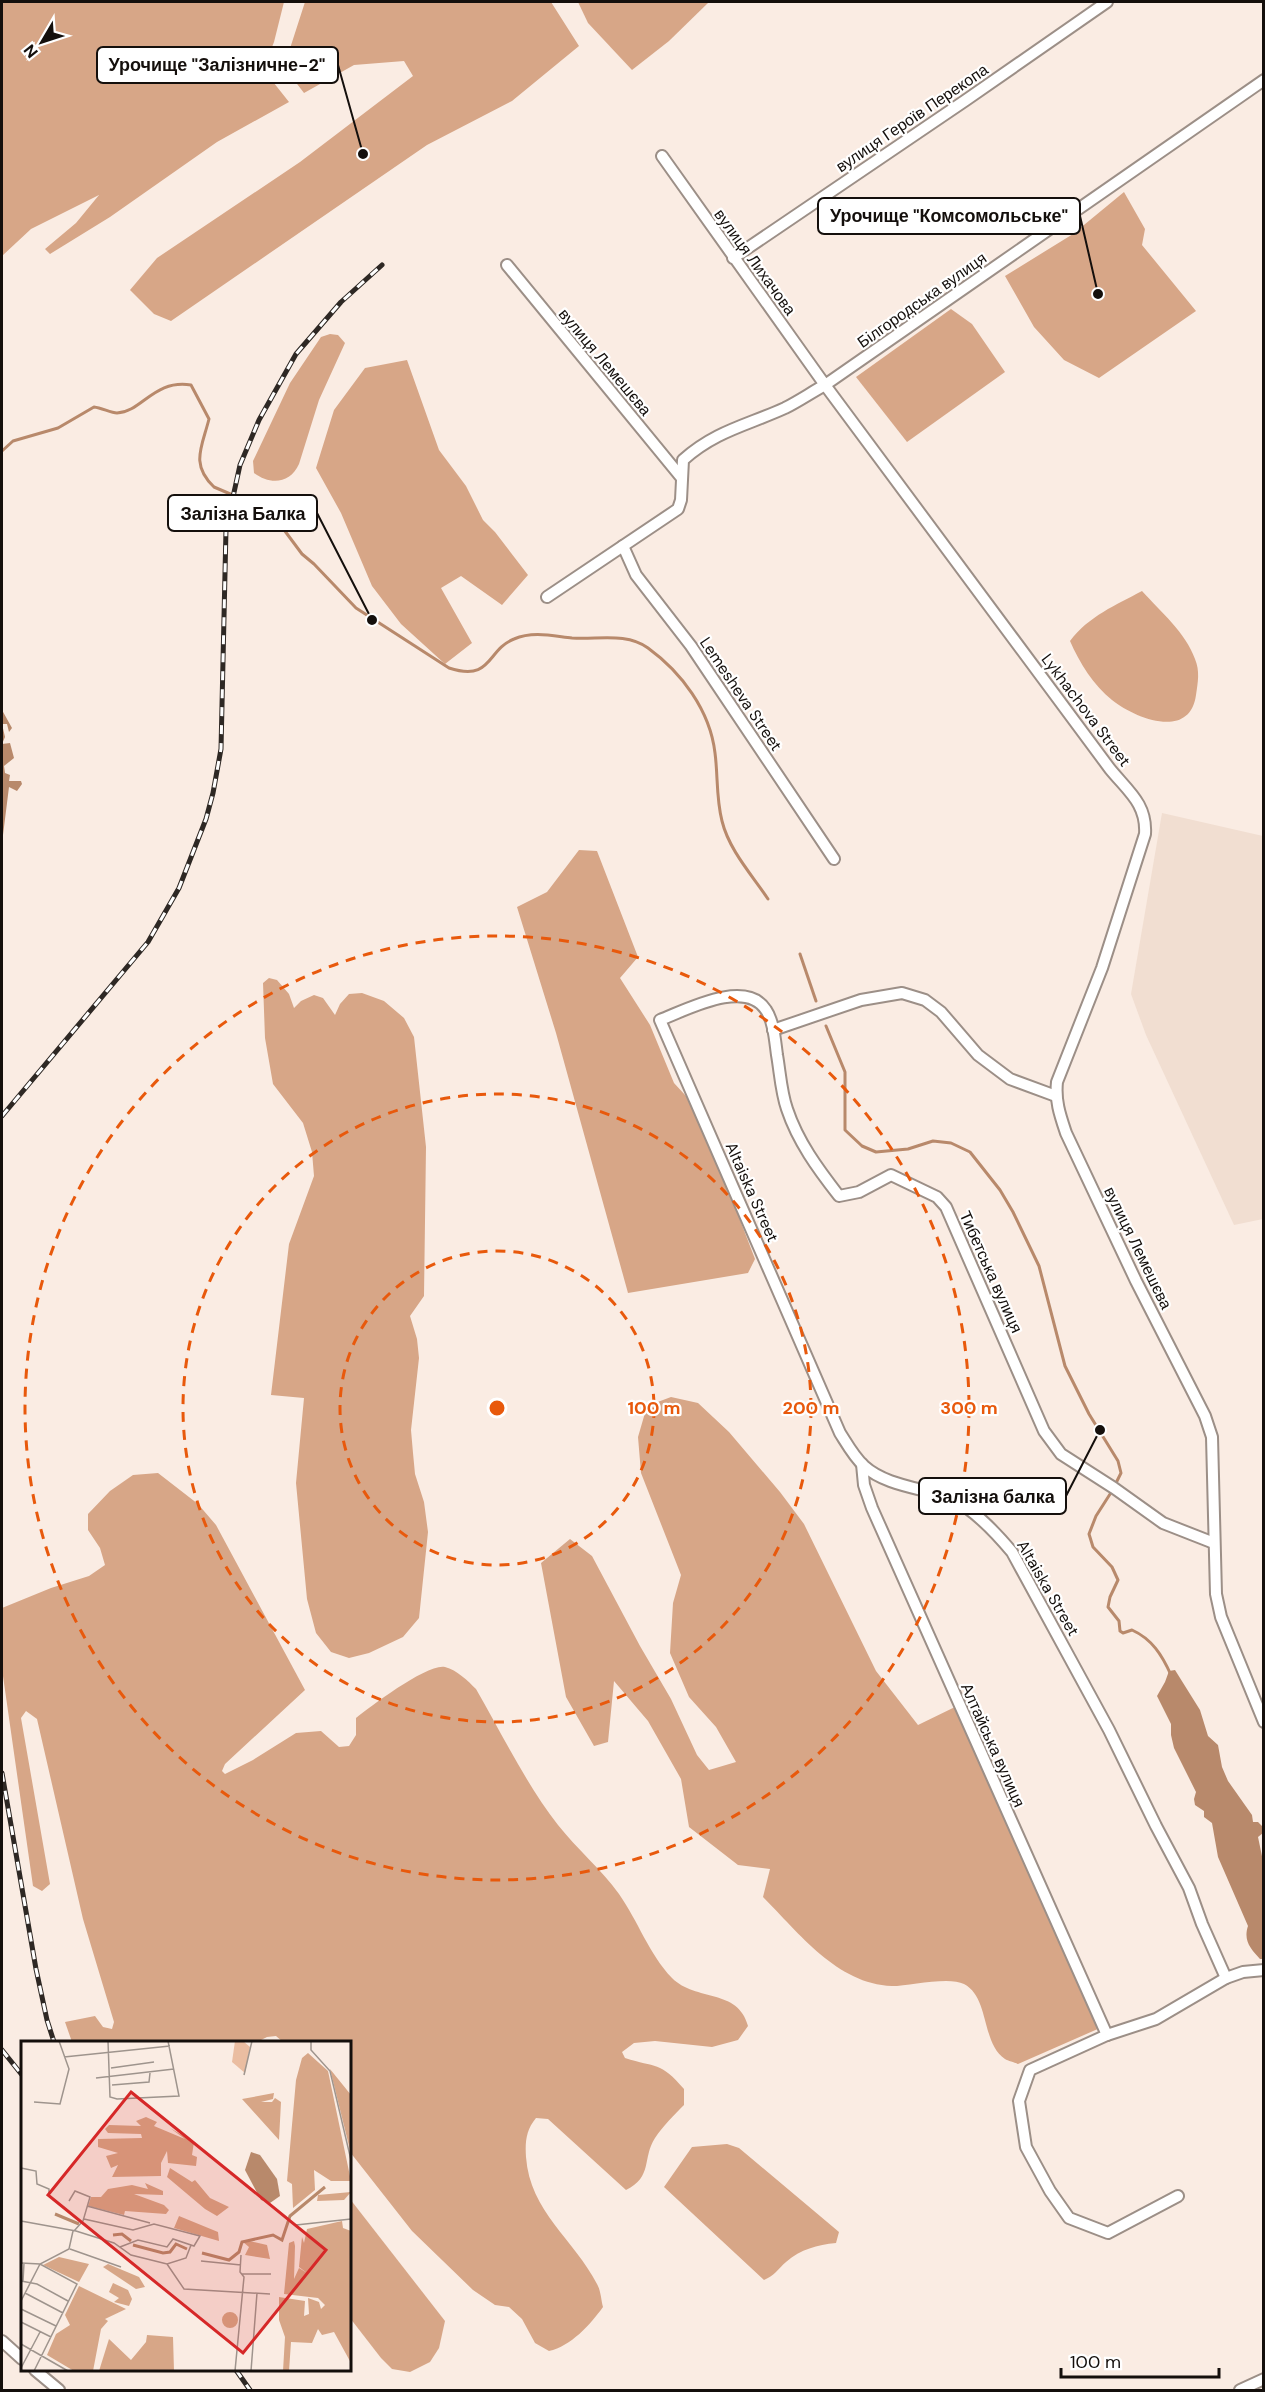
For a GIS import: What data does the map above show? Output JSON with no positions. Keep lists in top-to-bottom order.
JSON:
{
  "streets": {
    "street": [
      "вулиця Героїв Перекопа",
      "вулиця Лихачова",
      "Білгородська вулиця",
      "вулиця Лемешєва",
      "Lemesheva Street",
      "Lykhachova Street",
      "Altaiska Street",
      "Тибетська вулиця",
      "Алтайська вулиця"
    ]
  },
  "crossings": [
    ["вулиця Героїв Перекопа", "вулиця Лихачова"],
    ["вулиця Лихачова", "Білгородська вулиця"],
    ["вулиця Лихачова", "Lykhachova Street"],
    ["Білгородська вулиця", "вулиця Лемешєва"],
    ["Білгородська вулиця", "Lykhachova Street"],
    ["вулиця Лемешєва", "Lykhachova Street"],
    ["вулиця Лемешєва", "Тибетська вулиця"],
    ["Altaiska Street", "Тибетська вулиця"],
    ["Altaiska Street", "Алтайська вулиця"]
  ],
  "places": [
    "Урочище \"Залізничне-2\"",
    "Урочище \"Комсомольське\"",
    "Залізна Балка",
    "Залізна балка"
  ],
  "scale_bar": "100 m",
  "north": "bottom left",
  "rings": ["100 m", "200 m", "300 m"]
}
